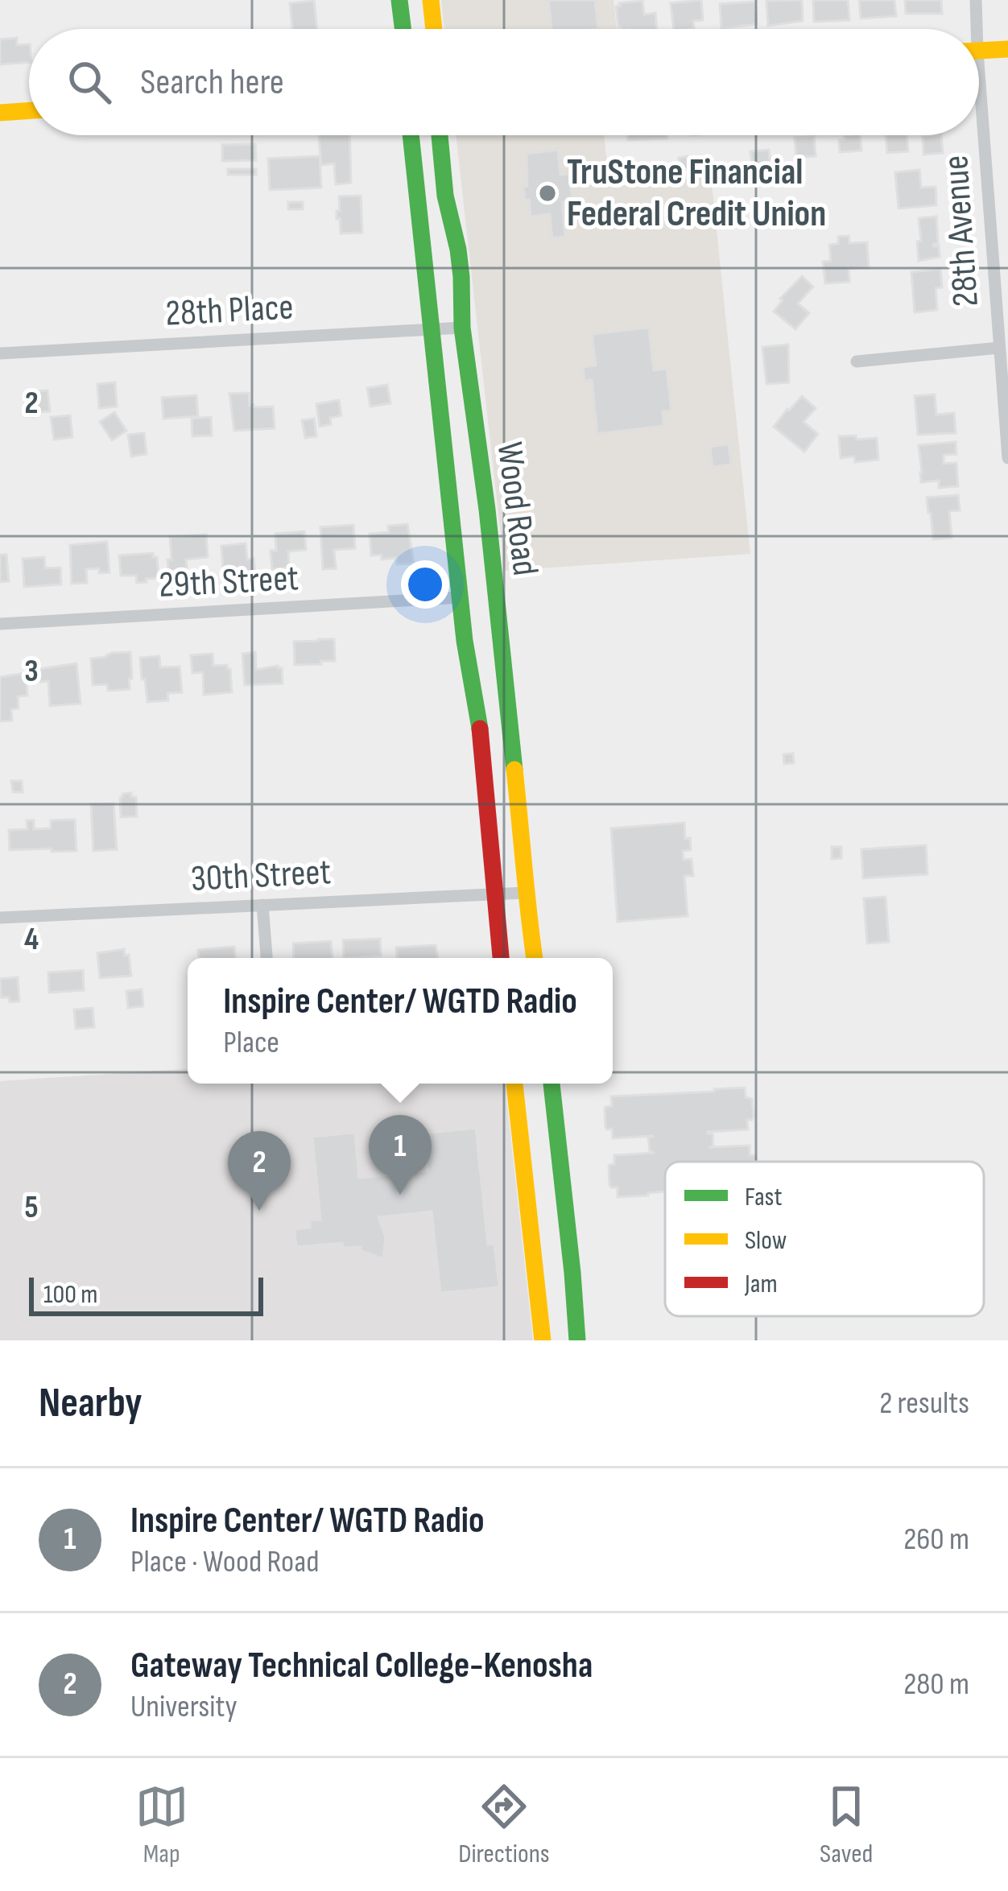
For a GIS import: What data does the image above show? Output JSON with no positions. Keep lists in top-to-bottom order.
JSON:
{
  "streets": {
    "street": [
      "28th Avenue",
      "28th Place",
      "Wood Road",
      "29th Street",
      "30th Street"
    ]
  },
  "crossings": [
    ["28th Place", "Wood Road"],
    ["Wood Road", "29th Street"],
    ["Wood Road", "30th Street"]
  ],
  "places": ["TruStone Financial Federal Credit Union"],
  "legend": ["Fast", "Slow", "Jam"],
  "scale_bar": "100 m",
  "page": {
    "search": "Search here",
    "popup": ["Inspire Center/ WGTD Radio", "Place"],
    "pins": ["1", "2"],
    "scale": "100 m",
    "heading": ["Nearby", "2 results"],
    "list": [
      {
        "mark": "1",
        "name": "Inspire Center/ WGTD Radio",
        "note": "Place · Wood Road",
        "value": "260 m"
      },
      {
        "mark": "2",
        "name": "Gateway Technical College-Kenosha",
        "note": "University",
        "value": "280 m"
      }
    ],
    "nav": ["Map", "Directions", "Saved"]
  },
  "grid": {
    "rows": [
      "2",
      "3",
      "4",
      "5"
    ]
  }
}
